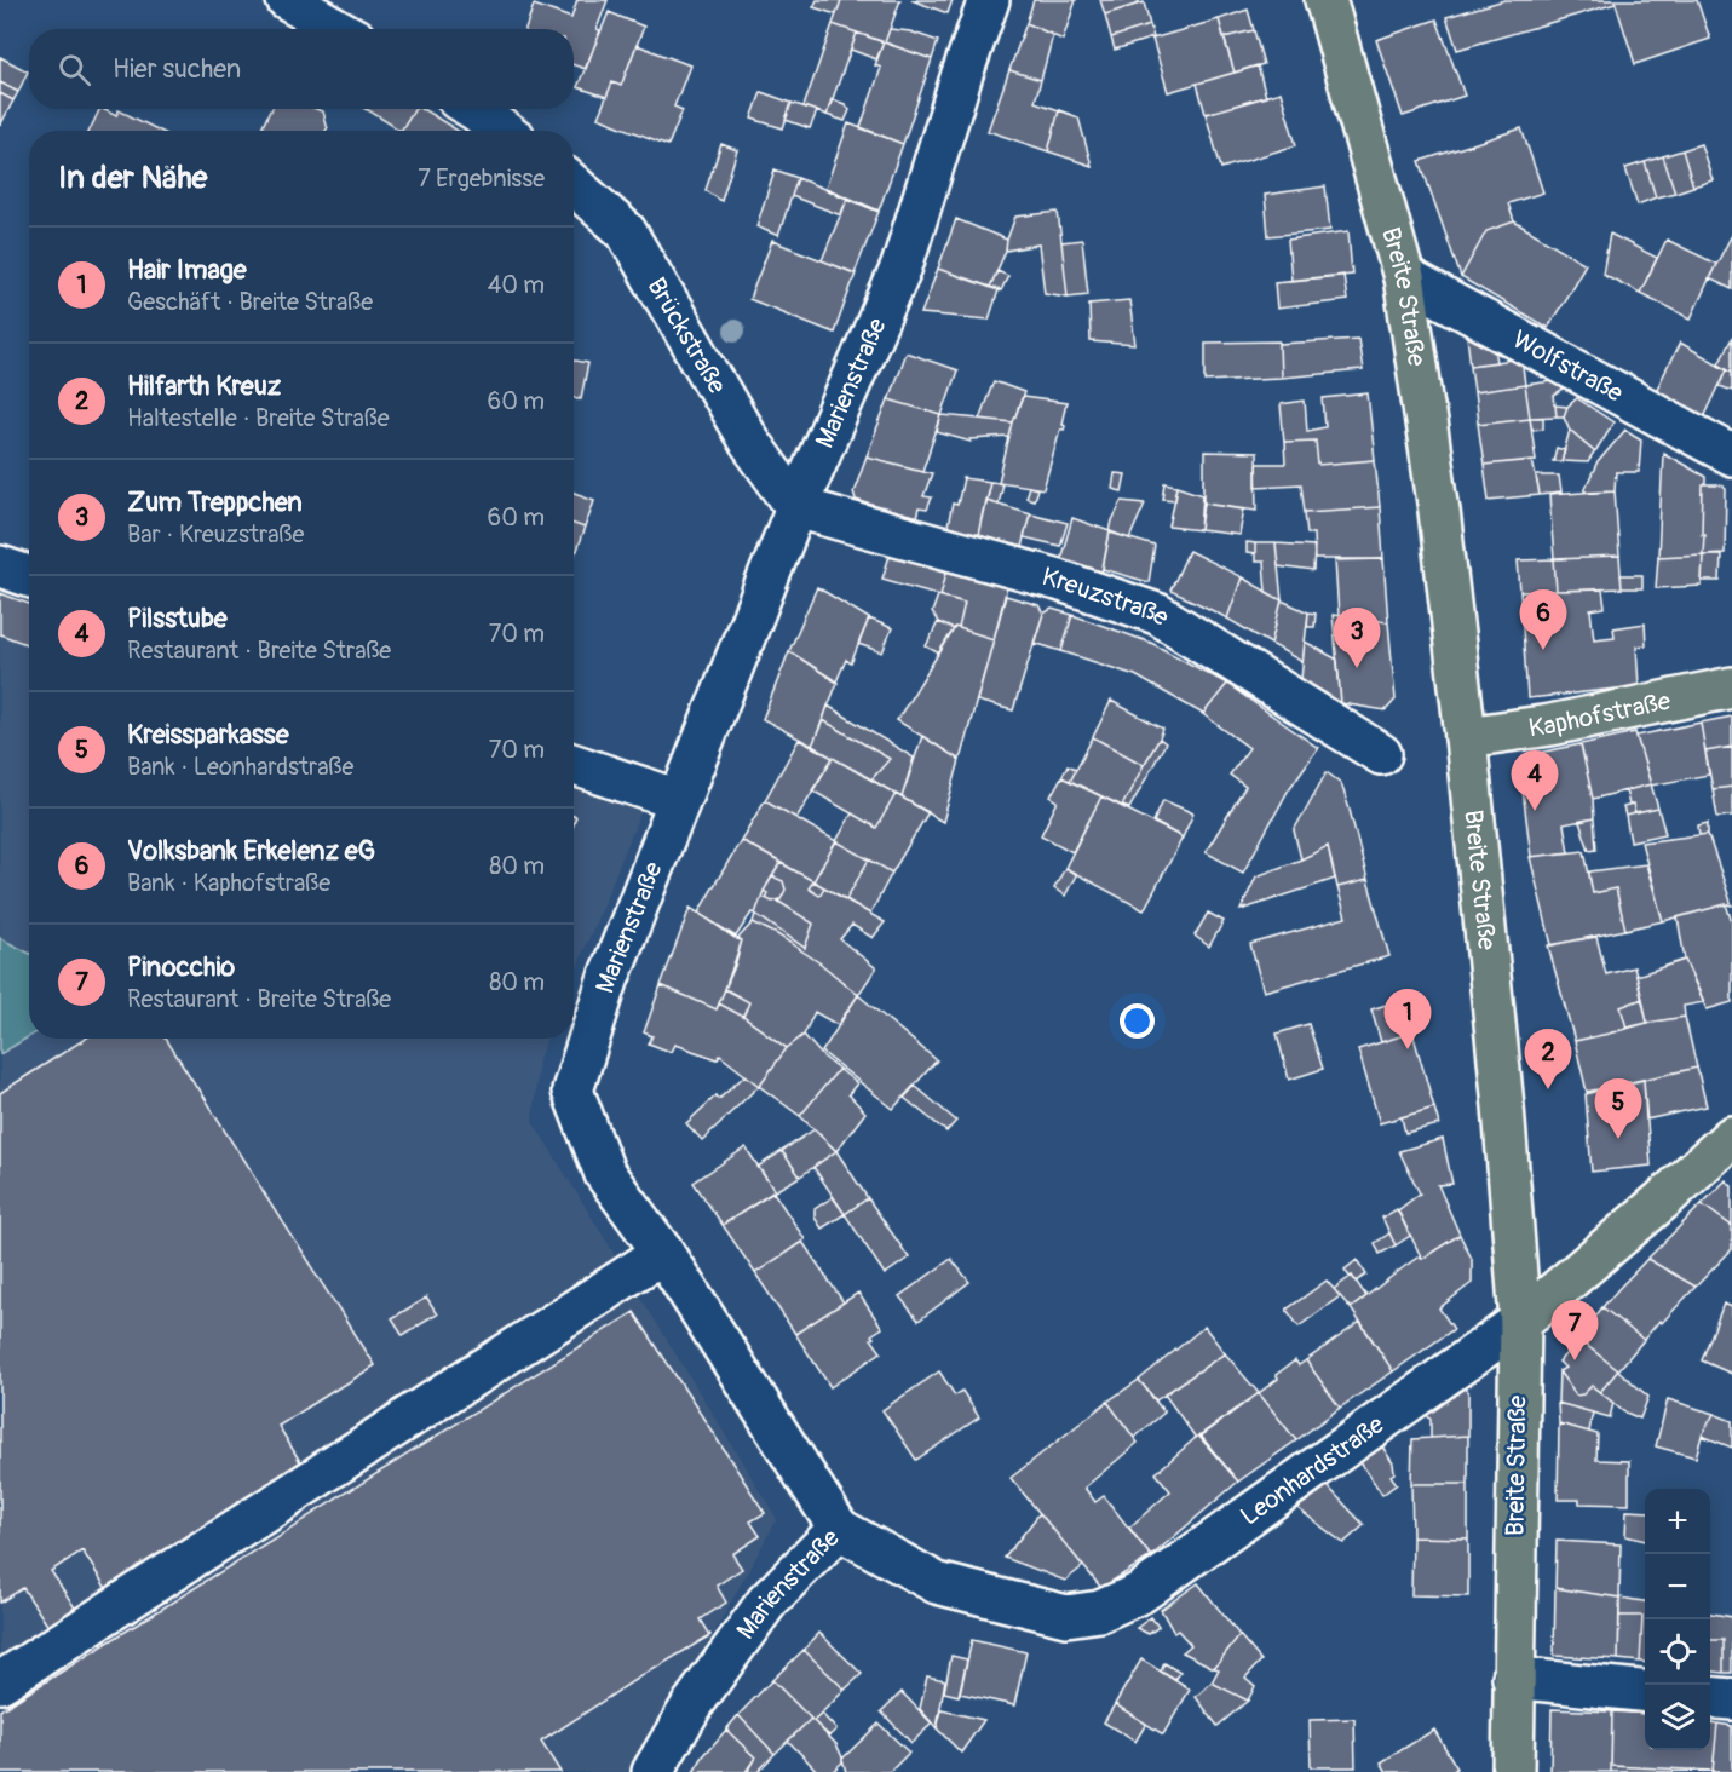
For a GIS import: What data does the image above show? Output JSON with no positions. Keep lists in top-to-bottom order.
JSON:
{
  "streets": {
    "main road": ["Breite Straße", "Kaphofstraße", "Leonhardstraße"],
    "street": [
      "Brückstraße",
      "Wolfstraße",
      "Marienstraße",
      "Kreuzstraße"
    ]
  },
  "crossings": [
    ["Breite Straße", "Wolfstraße"],
    ["Breite Straße", "Kaphofstraße"],
    ["Breite Straße", "Leonhardstraße"],
    ["Brückstraße", "Marienstraße"],
    ["Brückstraße", "Kreuzstraße"],
    ["Marienstraße", "Kreuzstraße"],
    ["Marienstraße", "Leonhardstraße"]
  ],
  "page": {
    "search": "Hier suchen",
    "heading": ["In der Nähe", "7 Ergebnisse"],
    "list": [
      {
        "mark": "1",
        "name": "Hair Image",
        "note": "Geschäft · Breite Straße",
        "value": "40 m"
      },
      {
        "mark": "2",
        "name": "Hilfarth Kreuz",
        "note": "Haltestelle · Breite Straße",
        "value": "60 m"
      },
      {
        "mark": "3",
        "name": "Zum Treppchen",
        "note": "Bar · Kreuzstraße",
        "value": "60 m"
      },
      {
        "mark": "4",
        "name": "Pilsstube",
        "note": "Restaurant · Breite Straße",
        "value": "70 m"
      },
      {
        "mark": "5",
        "name": "Kreissparkasse",
        "note": "Bank · Leonhardstraße",
        "value": "70 m"
      },
      {
        "mark": "6",
        "name": "Volksbank Erkelenz eG",
        "note": "Bank · Kaphofstraße",
        "value": "80 m"
      },
      {
        "mark": "7",
        "name": "Pinocchio",
        "note": "Restaurant · Breite Straße",
        "value": "80 m"
      }
    ],
    "pins": [
      "6",
      "3",
      "4",
      "1",
      "2",
      "5",
      "7"
    ],
    "map_buttons": ["+", "−"]
  }
}
